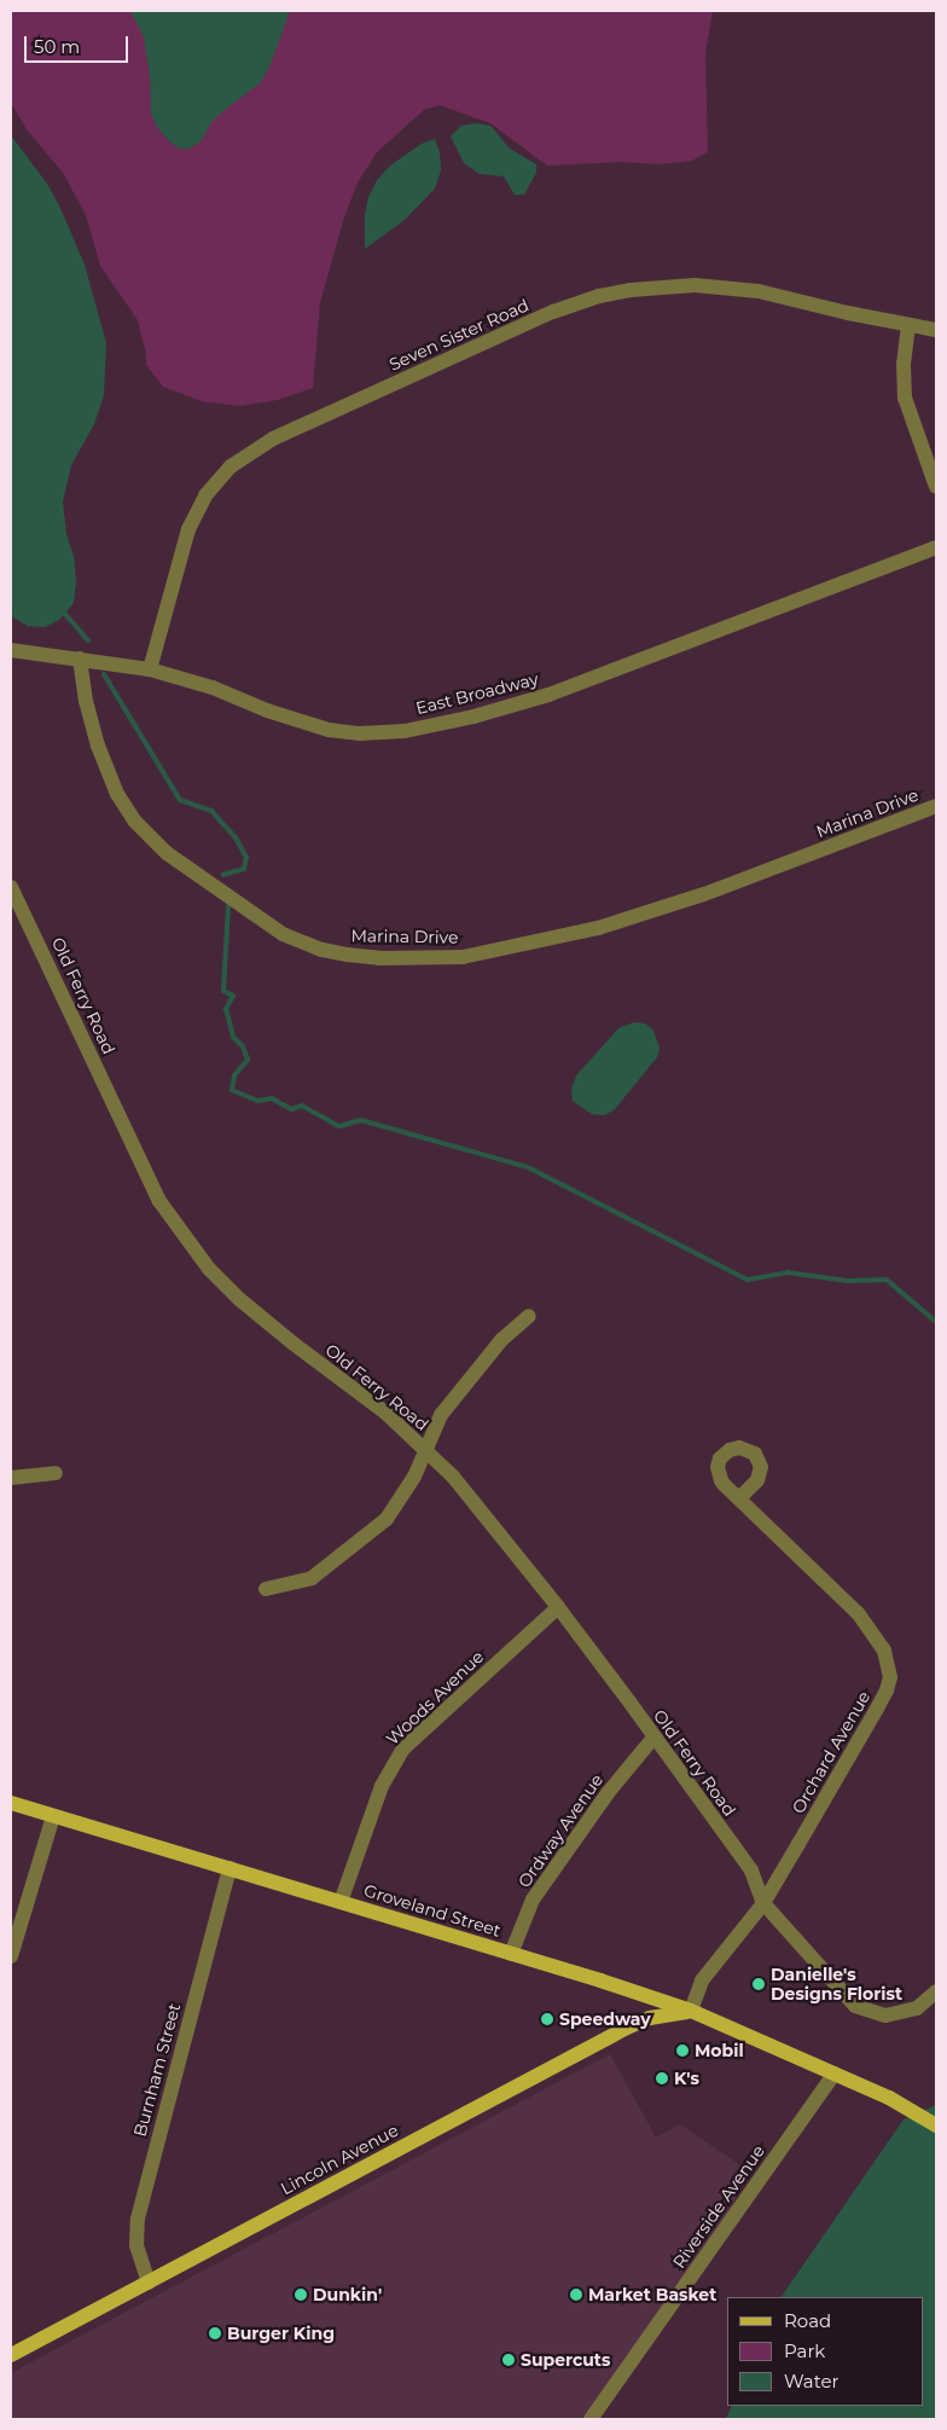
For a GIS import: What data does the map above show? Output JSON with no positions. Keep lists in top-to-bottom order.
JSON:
{
  "streets": {
    "main road": ["Groveland Street", "Lincoln Avenue"],
    "street": [
      "Seven Sister Road",
      "East Broadway",
      "Marina Drive",
      "Old Ferry Road",
      "Woods Avenue",
      "Orchard Avenue",
      "Ordway Avenue",
      "Burnham Street",
      "Riverside Avenue"
    ]
  },
  "crossings": [
    ["Seven Sister Road", "East Broadway"],
    ["East Broadway", "Marina Drive"],
    ["Old Ferry Road", "Woods Avenue"],
    ["Old Ferry Road", "Orchard Avenue"],
    ["Old Ferry Road", "Ordway Avenue"],
    ["Woods Avenue", "Groveland Street"],
    ["Orchard Avenue", "Groveland Street"],
    ["Orchard Avenue", "Lincoln Avenue"],
    ["Ordway Avenue", "Groveland Street"],
    ["Groveland Street", "Burnham Street"],
    ["Groveland Street", "Lincoln Avenue"],
    ["Groveland Street", "Riverside Avenue"],
    ["Burnham Street", "Lincoln Avenue"]
  ],
  "places": [
    "Danielle's Designs Florist",
    "Speedway",
    "Mobil",
    "K's",
    "Dunkin'",
    "Market Basket",
    "Burger King",
    "Supercuts"
  ],
  "legend": ["Road", "Park", "Water"],
  "scale_bar": "50 m"
}
